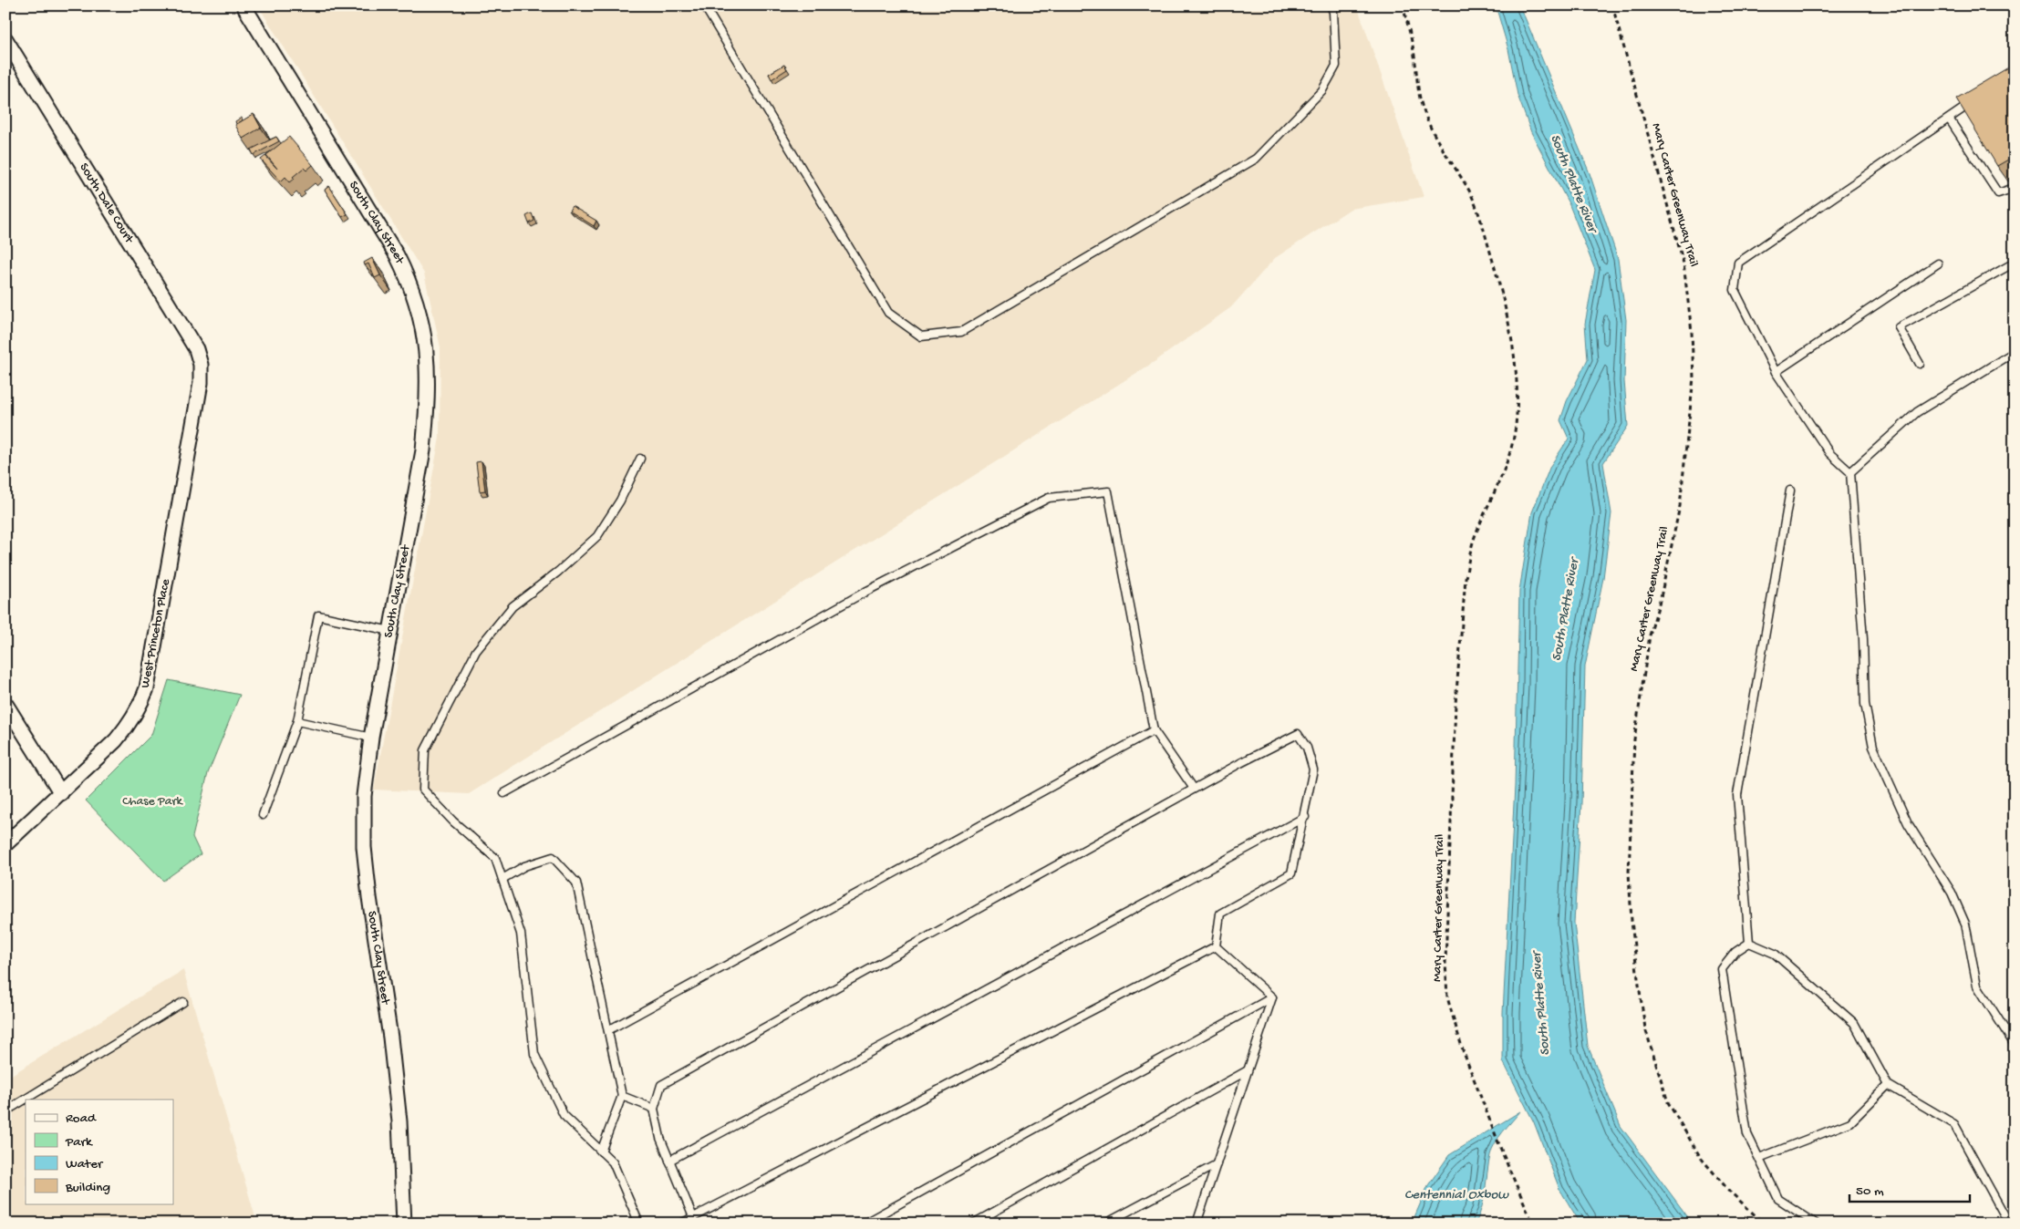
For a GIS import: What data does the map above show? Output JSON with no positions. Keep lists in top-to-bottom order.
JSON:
{
  "streets": {
    "street": ["South Dale Court", "South Clay Street", "West Princeton Place"],
    "path": ["Mary Carter Greenway Trail"]
  },
  "crossings": [
    ["South Dale Court", "West Princeton Place"]
  ],
  "water": ["South Platte River", "Centennial Oxbow"],
  "parks": ["Chase Park"],
  "legend": [
    "Road",
    "Park",
    "Water",
    "Building"
  ],
  "scale_bar": "50 m"
}
